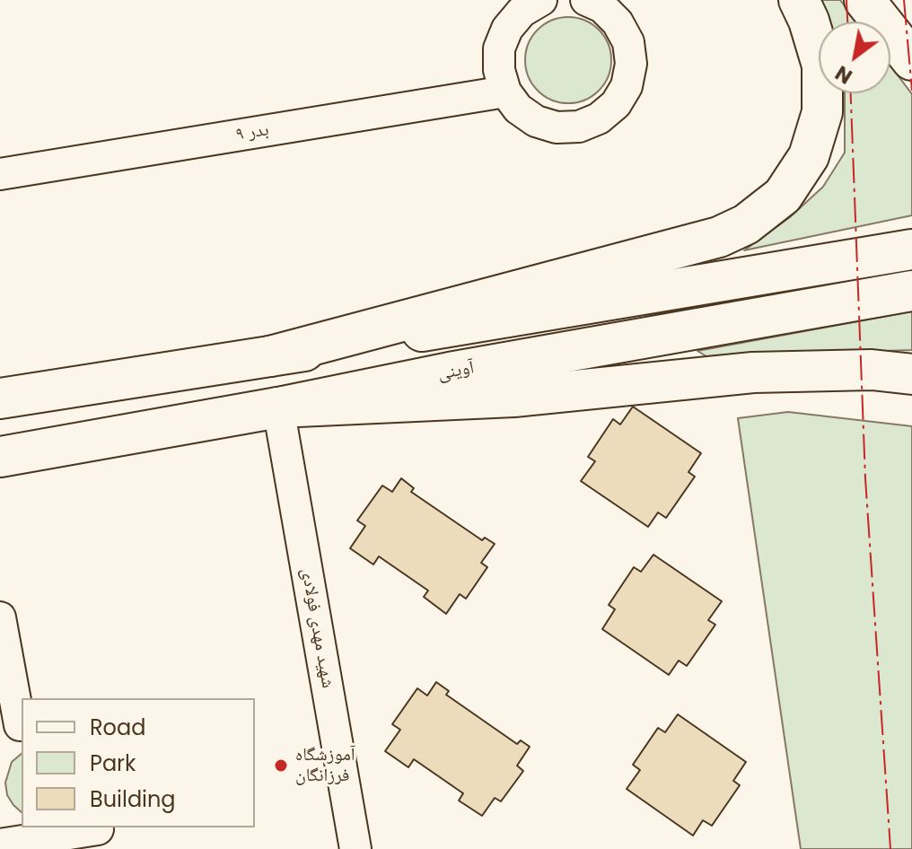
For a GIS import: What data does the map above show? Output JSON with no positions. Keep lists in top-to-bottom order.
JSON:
{
  "streets": {
    "main road": ["آوینی"],
    "street": ["بدر ۹", "شهید مهدی فولادی"]
  },
  "crossings": [
    ["آوینی", "شهید مهدی فولادی"]
  ],
  "places": ["آموزشگاه فرزانگان"],
  "legend": ["Road", "Park", "Building"],
  "north": "bottom left"
}
